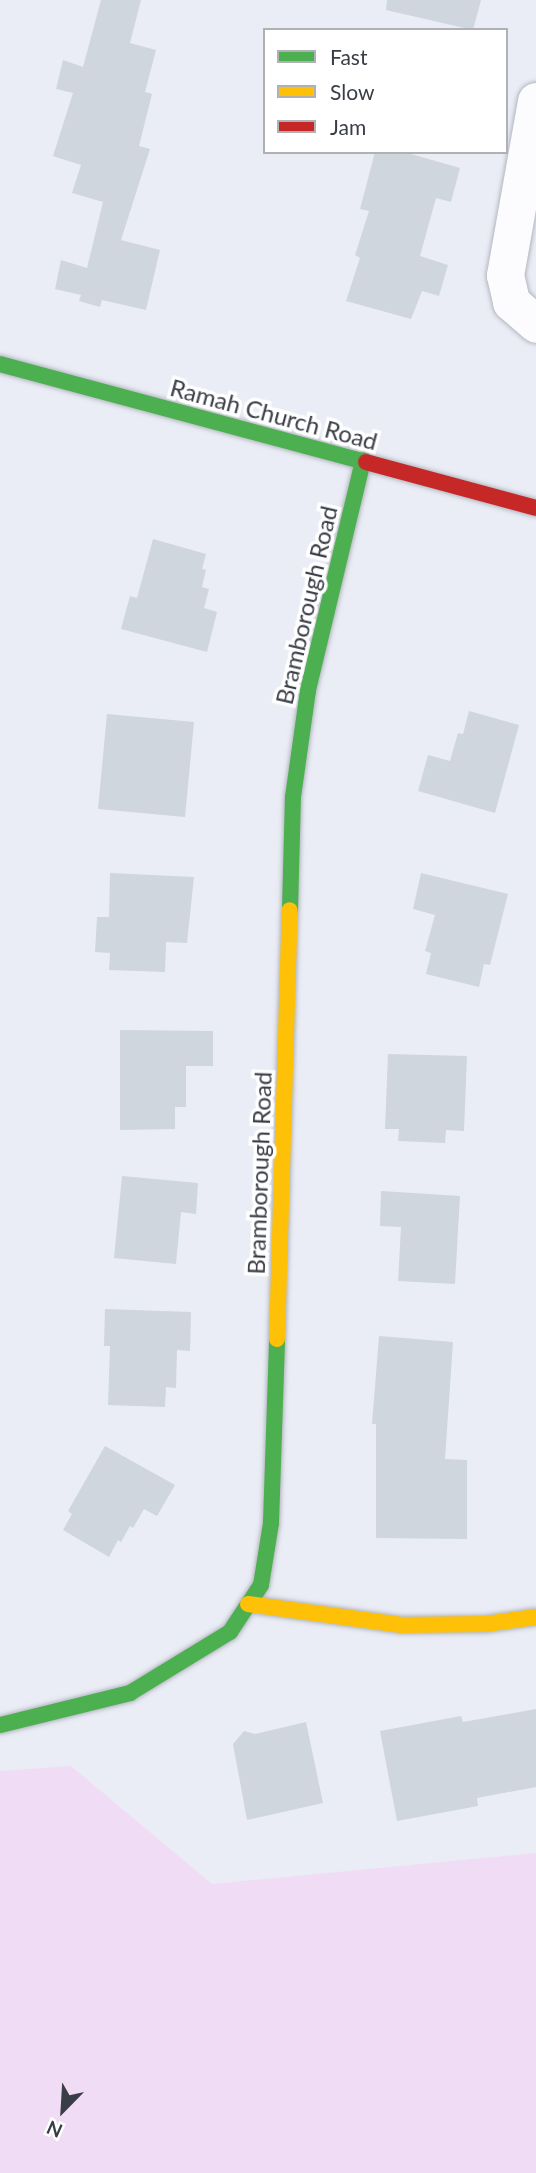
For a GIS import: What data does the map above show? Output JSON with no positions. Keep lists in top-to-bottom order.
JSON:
{
  "streets": {
    "street": ["Ramah Church Road", "Bramborough Road"]
  },
  "crossings": [
    ["Ramah Church Road", "Bramborough Road"]
  ],
  "legend": ["Fast", "Slow", "Jam"],
  "north": "bottom left"
}
